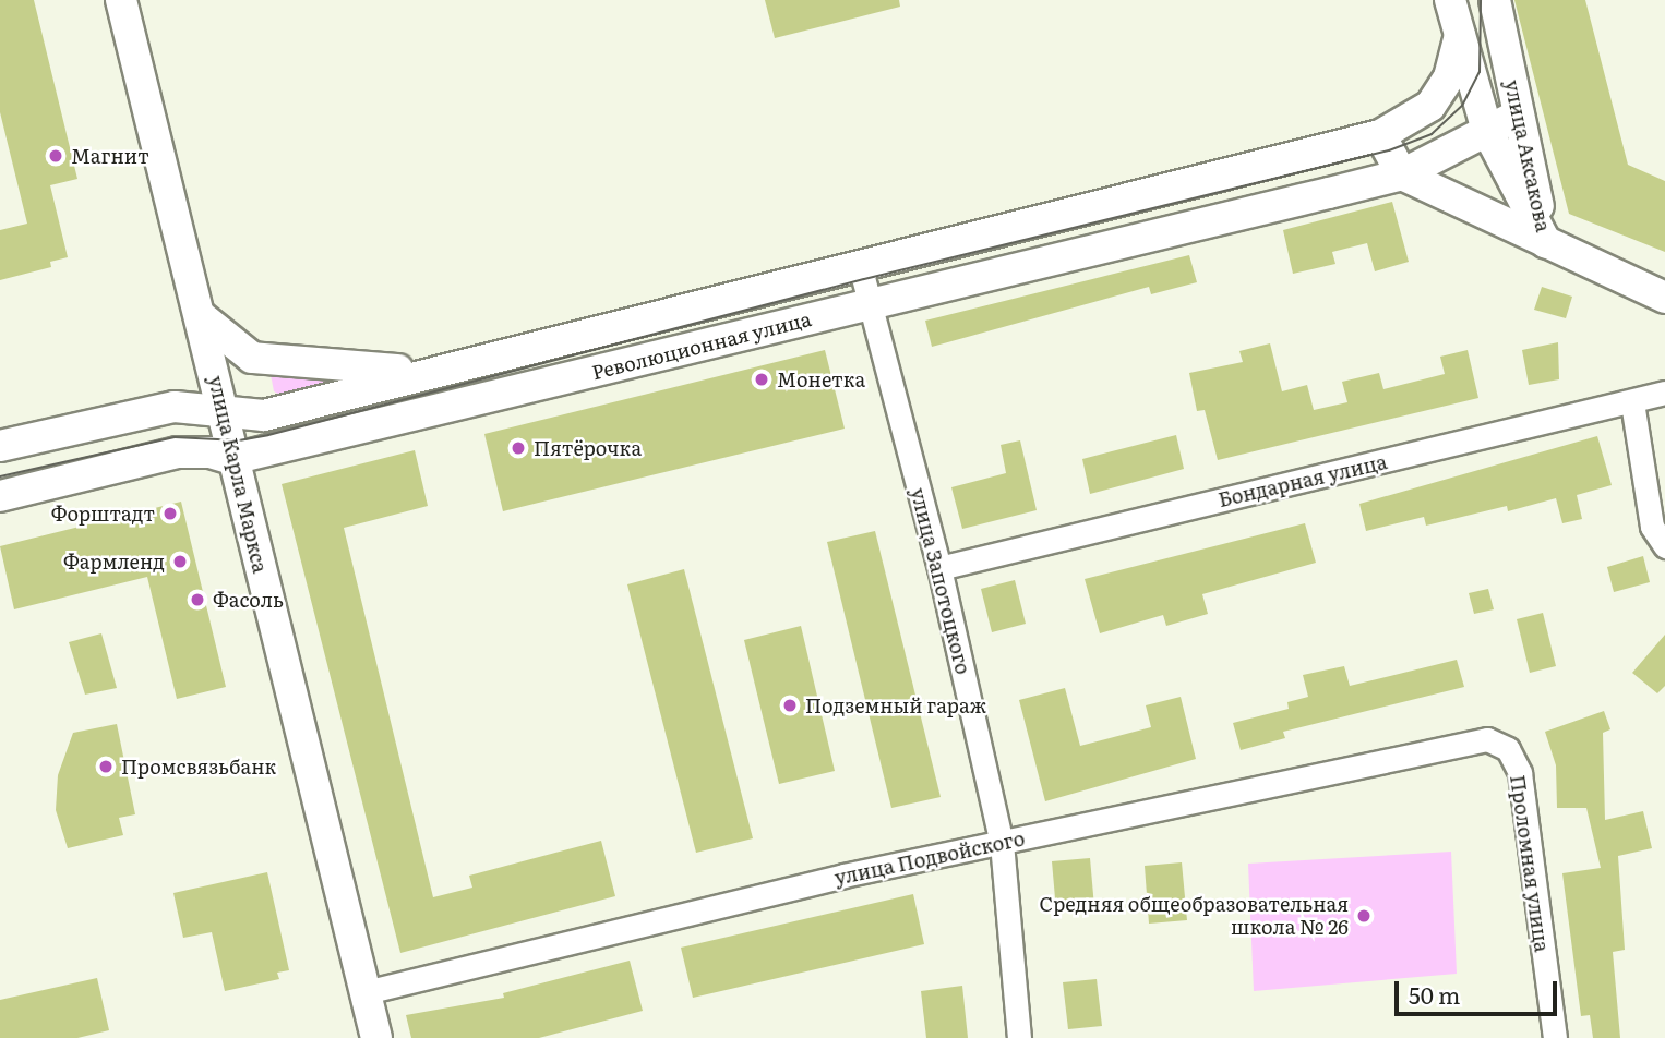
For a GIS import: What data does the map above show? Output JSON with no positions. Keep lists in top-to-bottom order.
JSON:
{
  "streets": {
    "street": [
      "улица Аксакова",
      "Революционная улица",
      "улица Карла Маркса",
      "Бондарная улица",
      "улица Запотоцкого",
      "улица Подвойского",
      "Проломная улица"
    ]
  },
  "crossings": [
    ["улица Аксакова", "Революционная улица"],
    ["Революционная улица", "улица Карла Маркса"],
    ["Революционная улица", "улица Запотоцкого"],
    ["улица Карла Маркса", "улица Подвойского"],
    ["Бондарная улица", "улица Запотоцкого"],
    ["улица Запотоцкого", "улица Подвойского"],
    ["улица Подвойского", "Проломная улица"]
  ],
  "places": [
    "Магнит",
    "Монетка",
    "Пятёрочка",
    "Форштадт",
    "Фармленд",
    "Фасоль",
    "Подземный гараж",
    "Промсвязьбанк",
    "Средняя общеобразовательная школа № 26"
  ],
  "scale_bar": "50 m"
}
